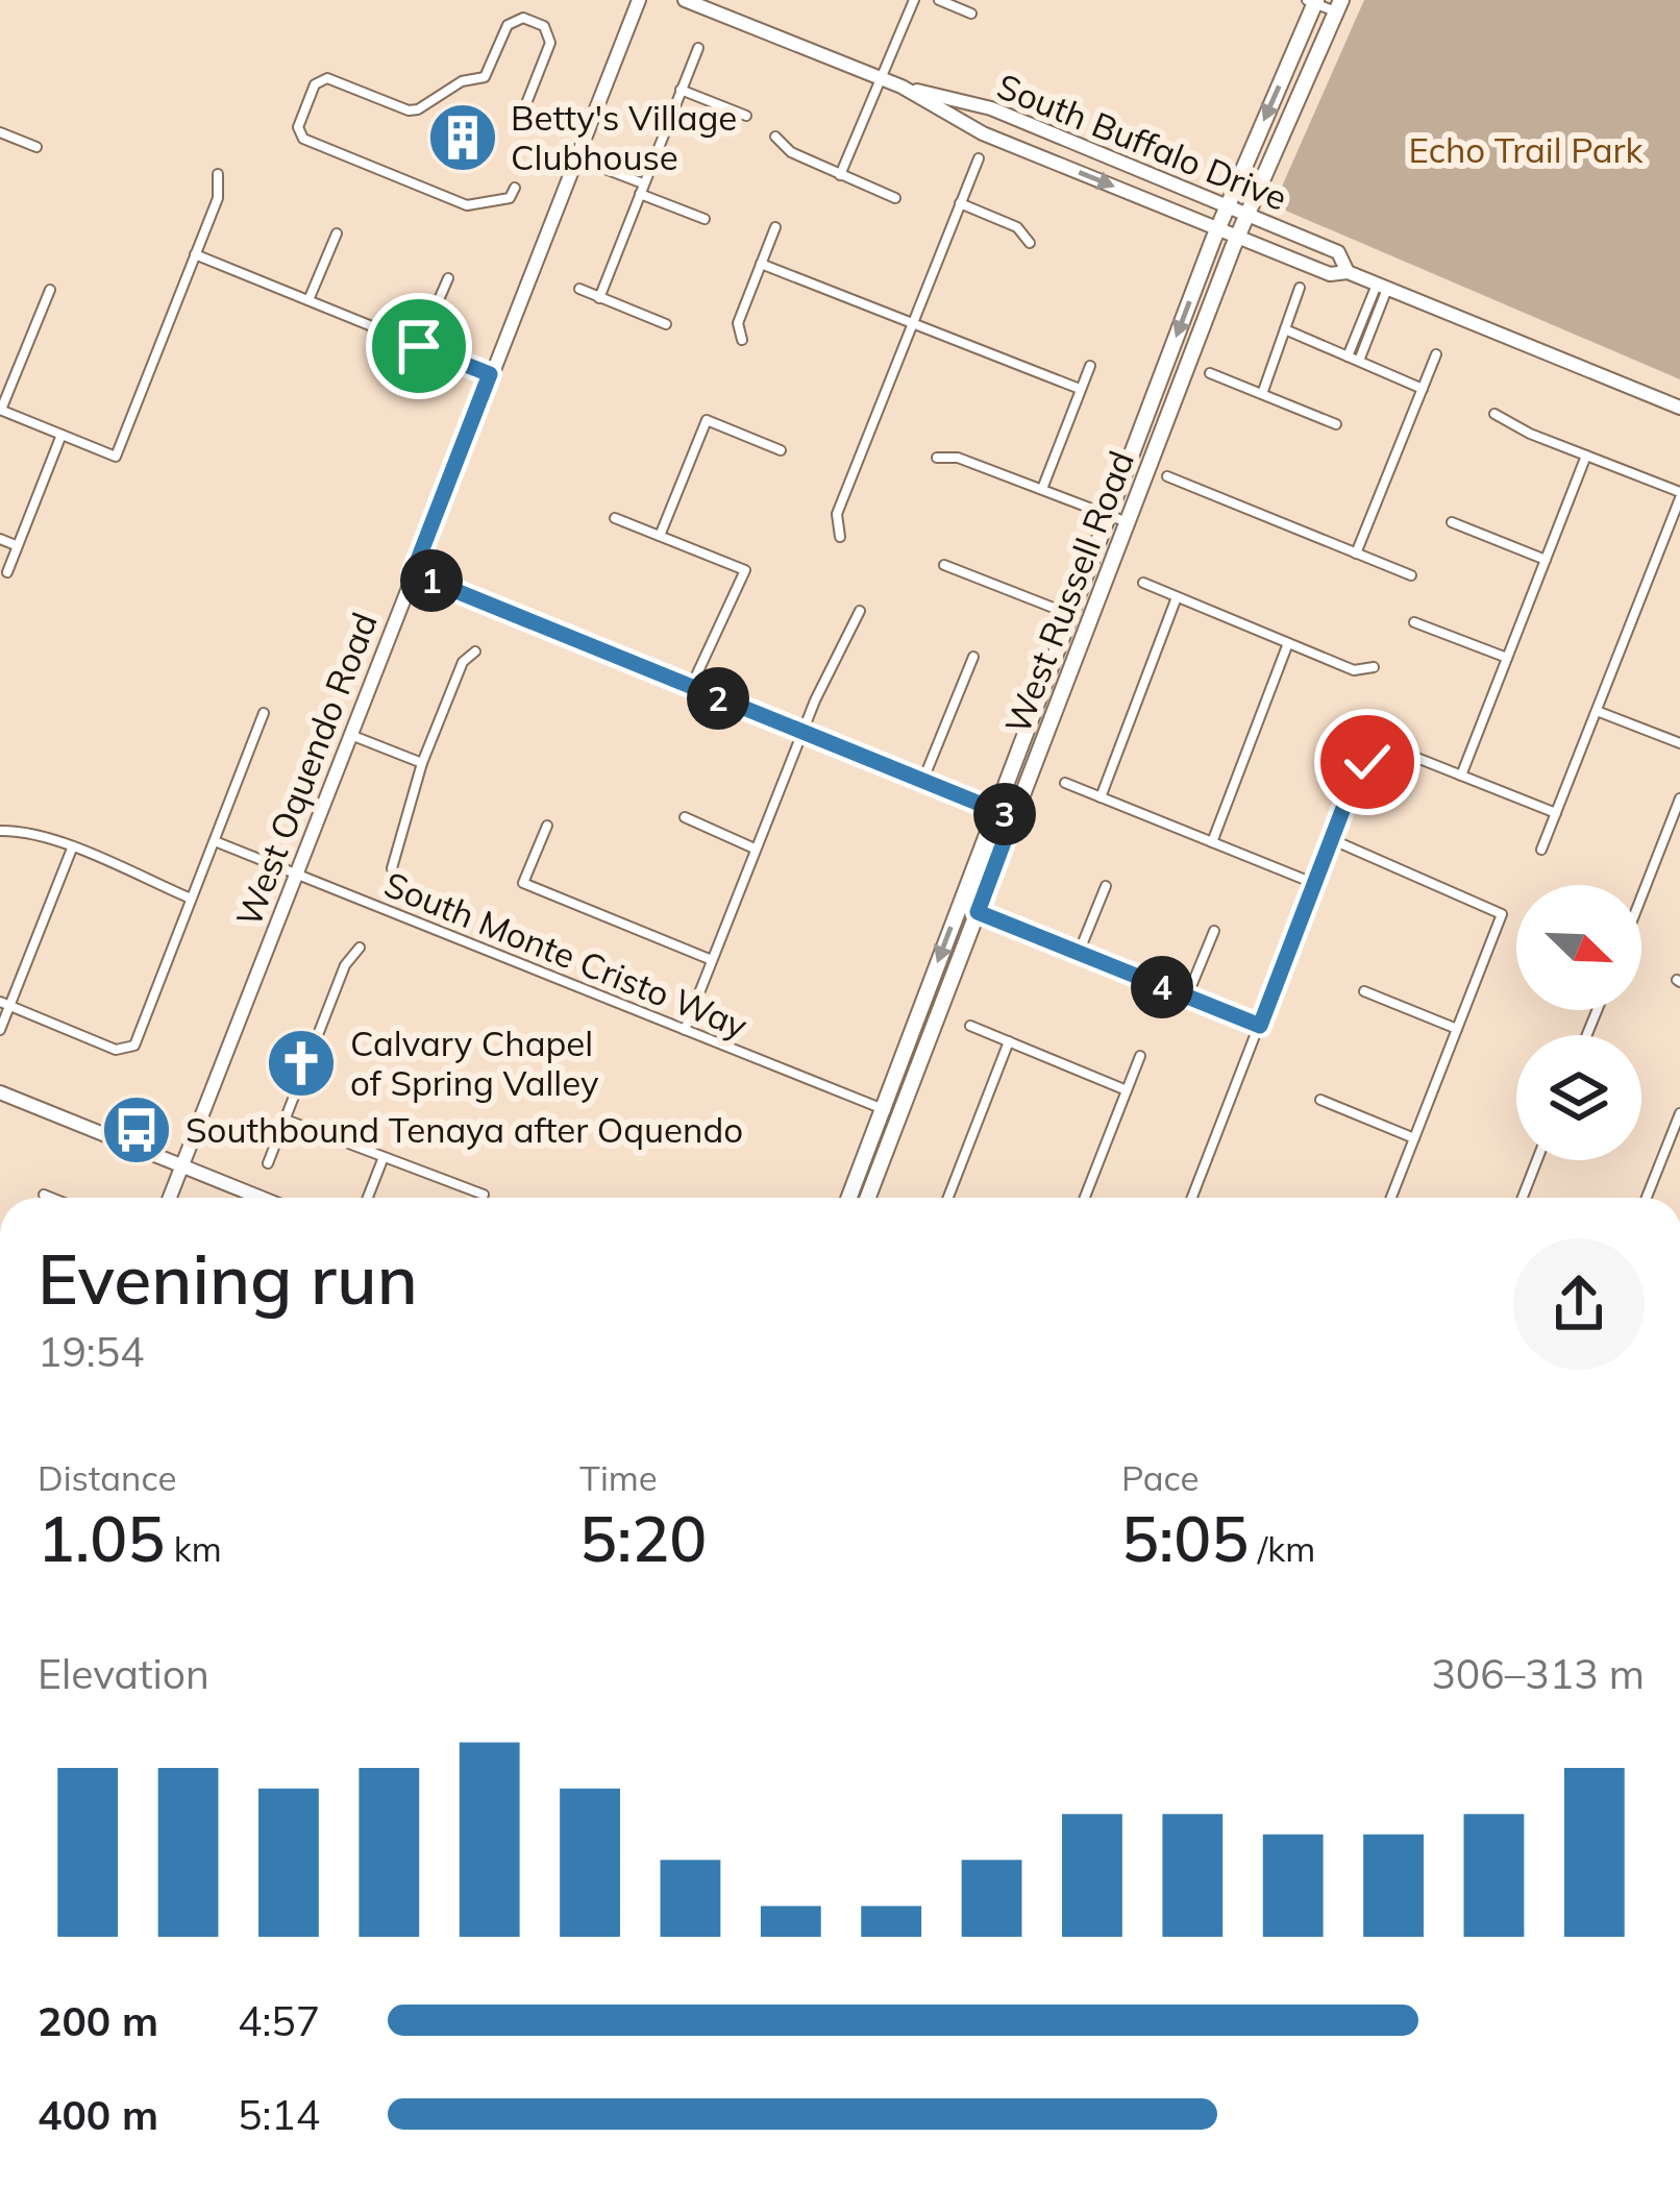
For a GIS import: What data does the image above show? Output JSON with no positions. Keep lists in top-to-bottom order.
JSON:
{
  "streets": {
    "main road": ["West Russell Road"],
    "street": ["South Buffalo Drive", "West Oquendo Road", "South Monte Cristo Way"]
  },
  "crossings": [
    ["South Buffalo Drive", "West Russell Road"],
    ["West Russell Road", "South Monte Cristo Way"],
    ["West Oquendo Road", "South Monte Cristo Way"]
  ],
  "parks": ["Echo Trail Park"],
  "places": {
    "building": ["Betty's Village Clubhouse"],
    "church": ["Calvary Chapel of Spring Valley"],
    "bus stop": ["Southbound Tenaya after Oquendo"]
  },
  "north": "bottom right",
  "page": {
    "pins": [
      "1",
      "2",
      "3",
      "4"
    ],
    "heading": ["Evening run", "19:54"],
    "stats": [
      ["Distance", "1.05 km"],
      ["Time", "5:20"],
      ["Pace", "5:05 /km"]
    ],
    "chart": ["Elevation", "306–313 m"],
    "list": [
      {
        "name": "200 m",
        "note": "4:57"
      },
      {
        "name": "400 m",
        "note": "5:14"
      }
    ]
  }
}
